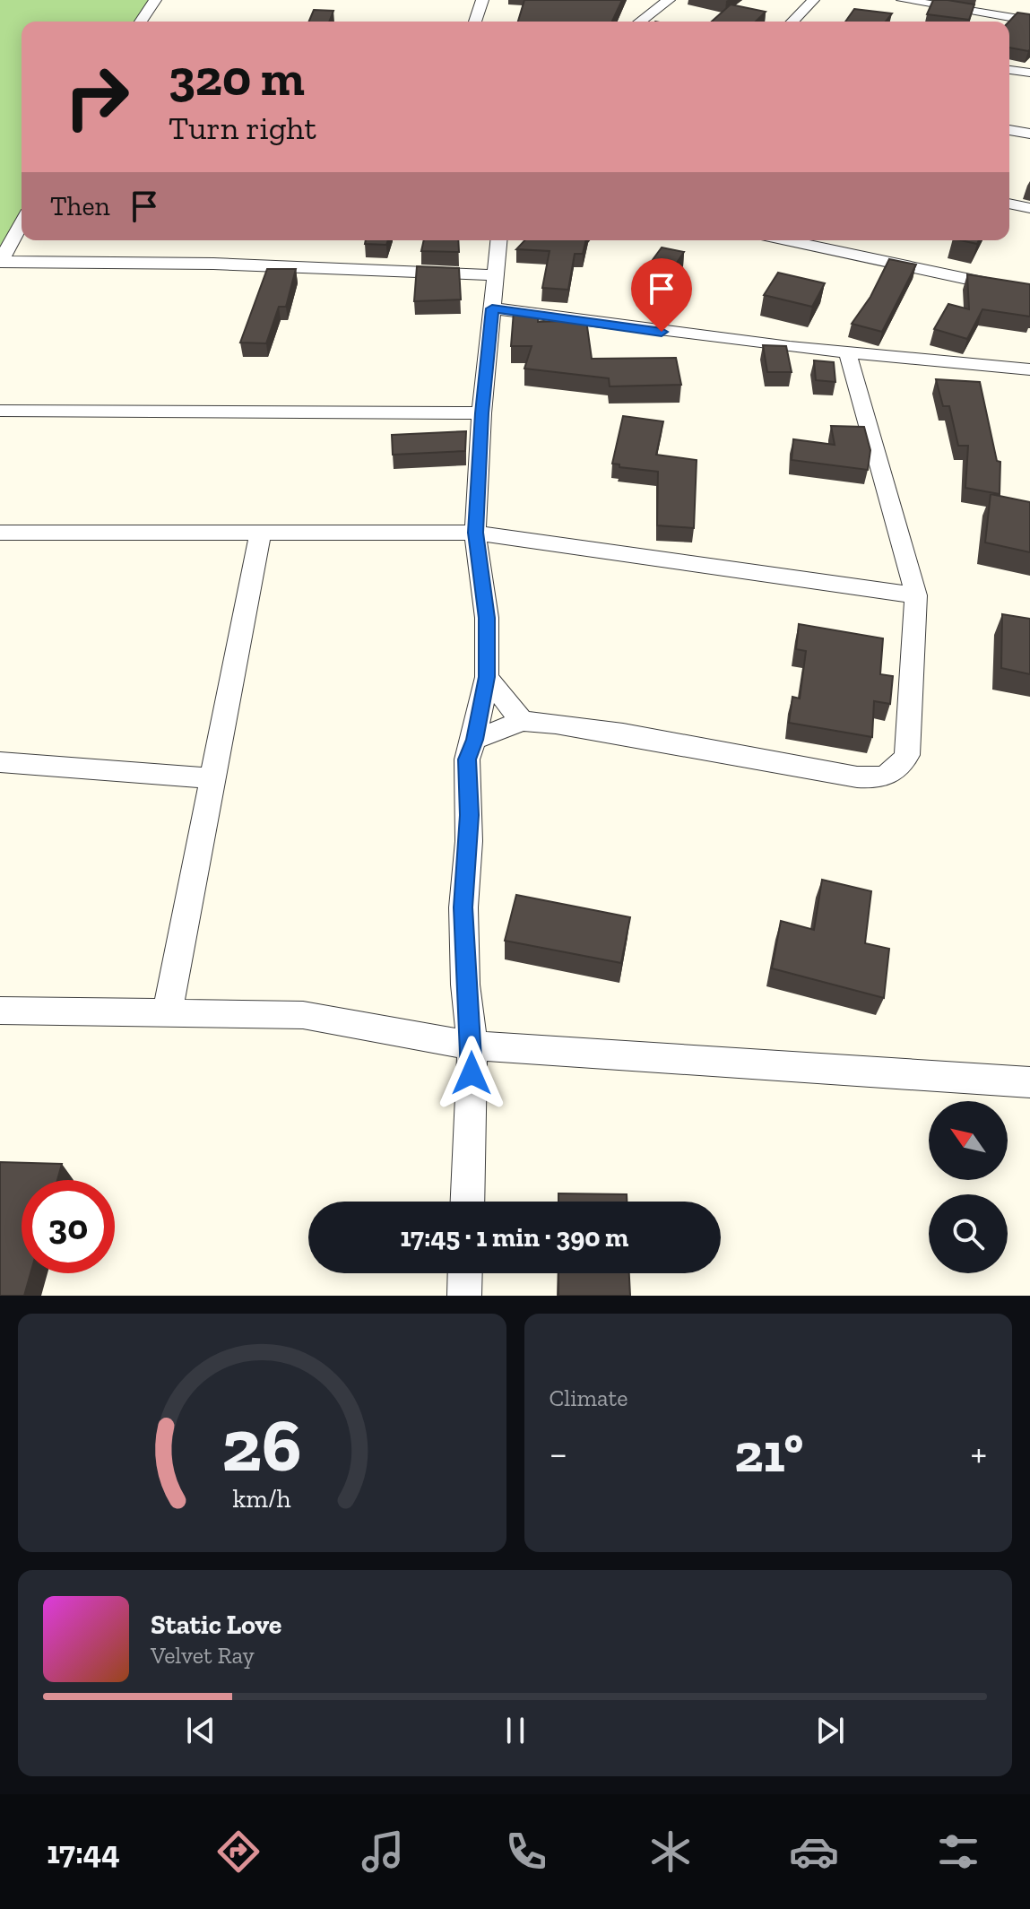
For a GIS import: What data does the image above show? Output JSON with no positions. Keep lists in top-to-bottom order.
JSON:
{
  "north": "top left",
  "page": {
    "turn": ["320 m", "Turn right"],
    "then": "Then",
    "limit": "30",
    "trip": "17:45 · 1 min · 390 m",
    "tile": "Climate",
    "heat": ["−", "21°", "+"],
    "song": ["Static Love", "Velvet Ray"],
    "tabs": "17:44",
    "gauge": ["26", "km/h"]
  }
}
